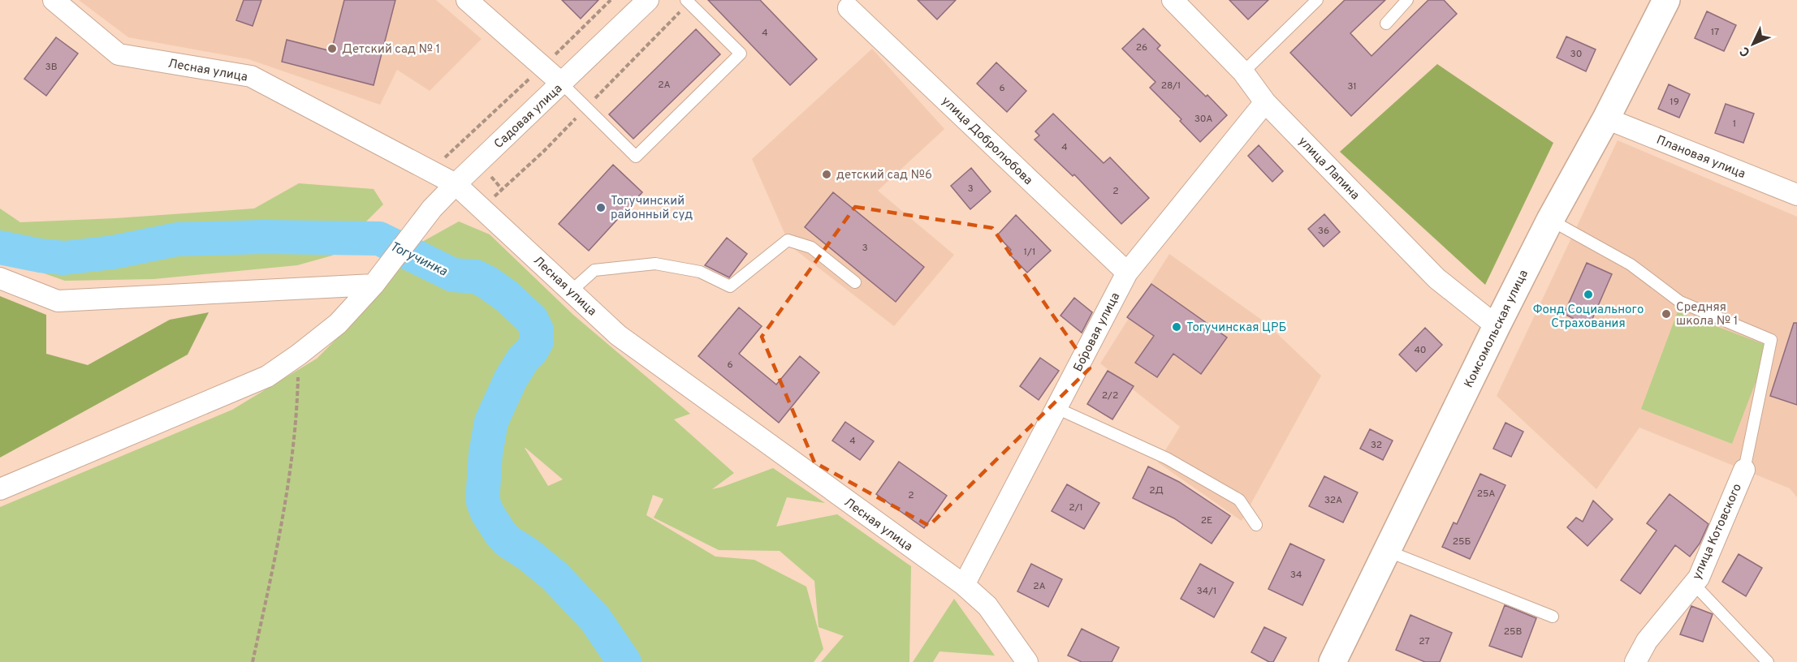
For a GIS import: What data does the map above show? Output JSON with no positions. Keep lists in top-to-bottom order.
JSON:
{
  "streets": {
    "main road": ["Комсомольская улица"],
    "street": [
      "Лесная улица",
      "Садовая улица",
      "улица Добролюбова",
      "Плановая улица",
      "улица Лапина",
      "Боровая улица",
      "улица Котовского"
    ]
  },
  "crossings": [
    ["Лесная улица", "Садовая улица"],
    ["Лесная улица", "Боровая улица"],
    ["улица Добролюбова", "Боровая улица"],
    ["Плановая улица", "Комсомольская улица"],
    ["улица Лапина", "Комсомольская улица"],
    ["улица Лапина", "Боровая улица"]
  ],
  "water": ["Тогучинка"],
  "places": [
    "Детский сад № 1",
    "детский сад №6",
    "Тогучинский районный суд",
    "Фонд Социального Страхования",
    "Средняя школа № 1",
    "Тогучинская ЦРБ"
  ],
  "house_numbers": [
    "17",
    "4",
    "26",
    "30",
    "3В",
    "2А",
    "28/1",
    "31",
    "6",
    "19",
    "30А",
    "1",
    "4",
    "3",
    "2",
    "36",
    "3",
    "1/1",
    "40",
    "6",
    "2/2",
    "4",
    "32",
    "2Д",
    "25А",
    "2",
    "32А",
    "2/1",
    "2Е",
    "25Б",
    "34",
    "2А",
    "34/1",
    "25В",
    "27"
  ],
  "north": "bottom left"
}
